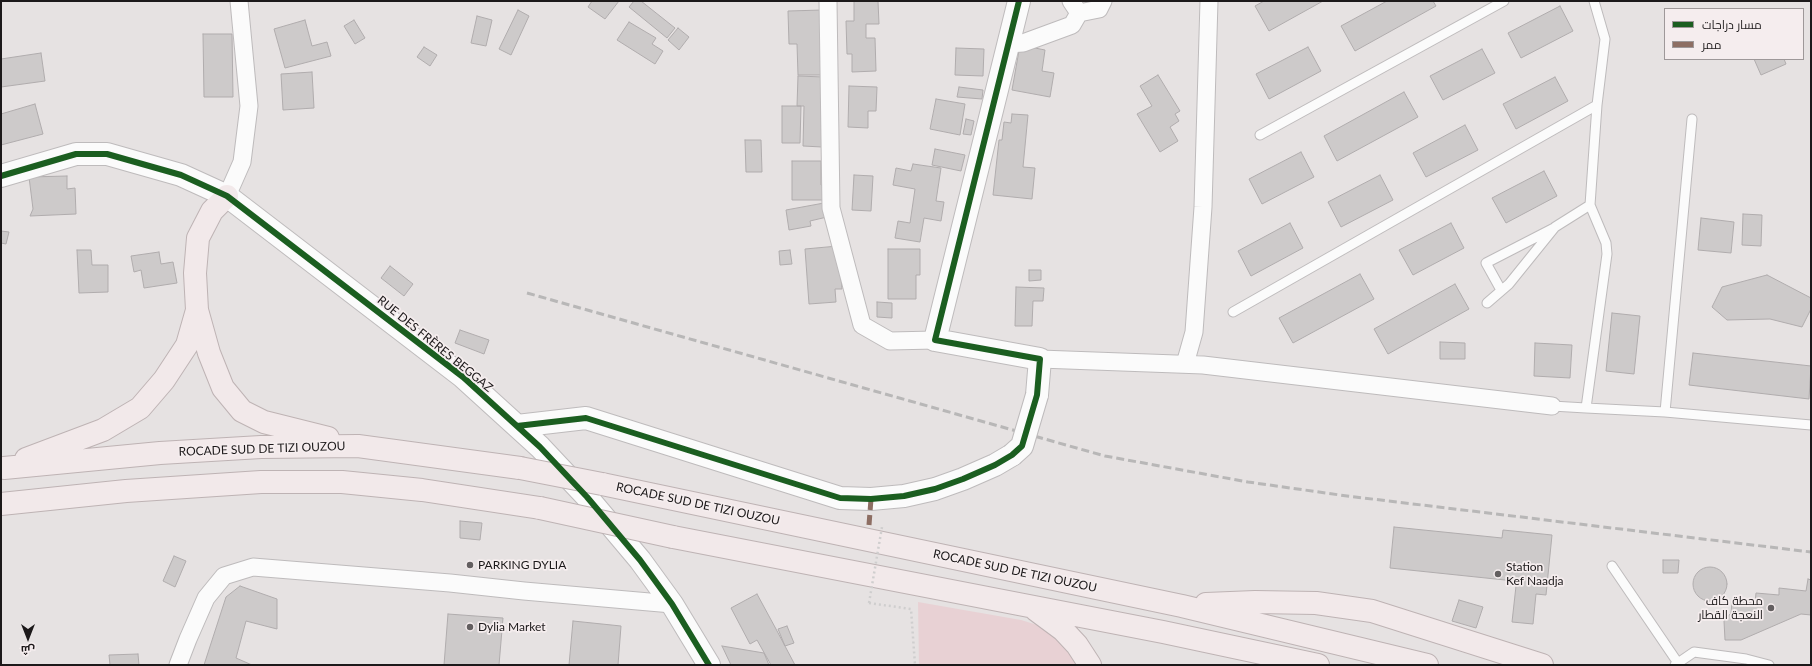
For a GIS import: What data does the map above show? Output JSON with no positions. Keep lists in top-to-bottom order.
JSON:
{
  "streets": {
    "highway": ["ROCADE SUD DE TIZI OUZOU"],
    "street": ["RUE DES FRÈRES BEGGAZ"]
  },
  "places": [
    "PARKING DYLIA",
    "Station Kef Naadja",
    "محطة كاف النعجة القطار",
    "Dylia Market"
  ],
  "legend": ["مسار دراجات", "ممر"],
  "north": "bottom"
}
